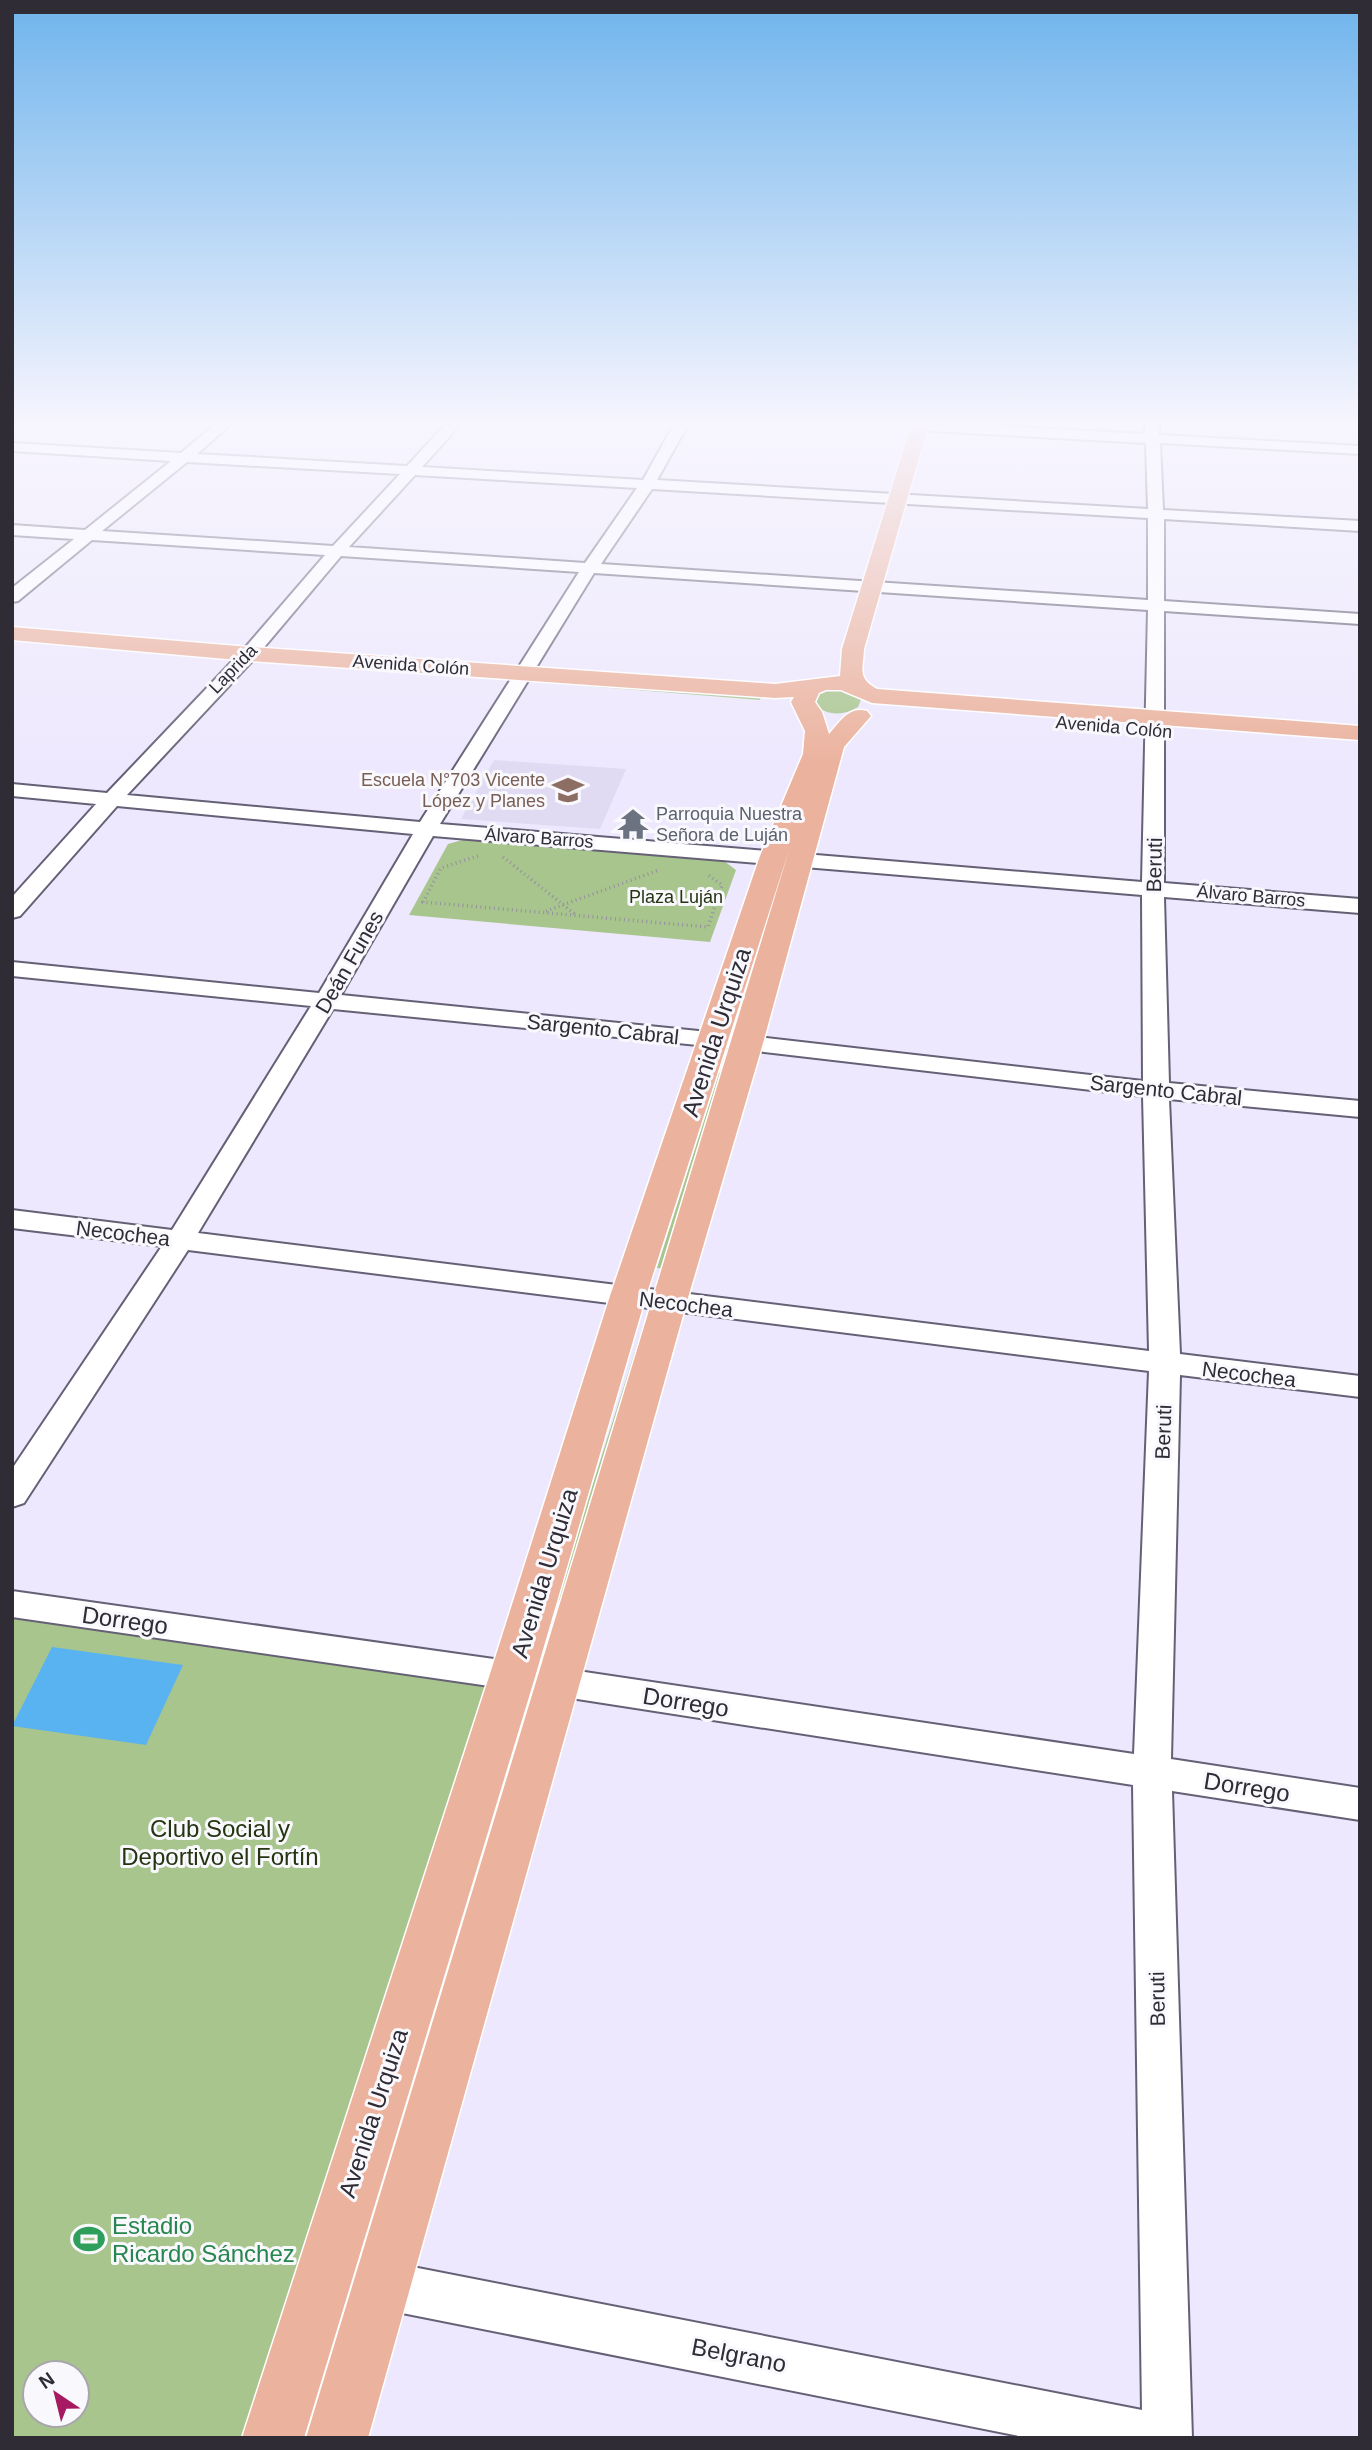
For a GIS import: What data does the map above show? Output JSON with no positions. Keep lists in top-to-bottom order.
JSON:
{
  "streets": {
    "main road": ["Avenida Colón", "Avenida Urquiza"],
    "street": [
      "Laprida",
      "Álvaro Barros",
      "Beruti",
      "Deán Funes",
      "Sargento Cabral",
      "Necochea",
      "Dorrego",
      "Belgrano"
    ]
  },
  "crossings": [
    ["Avenida Colón", "Laprida"],
    ["Avenida Colón", "Beruti"],
    ["Avenida Colón", "Deán Funes"],
    ["Avenida Colón", "Avenida Urquiza"],
    ["Laprida", "Álvaro Barros"],
    ["Álvaro Barros", "Beruti"],
    ["Álvaro Barros", "Deán Funes"],
    ["Álvaro Barros", "Avenida Urquiza"],
    ["Beruti", "Sargento Cabral"],
    ["Beruti", "Necochea"],
    ["Beruti", "Dorrego"],
    ["Deán Funes", "Sargento Cabral"],
    ["Deán Funes", "Necochea"],
    ["Sargento Cabral", "Avenida Urquiza"],
    ["Avenida Urquiza", "Necochea"],
    ["Avenida Urquiza", "Dorrego"],
    ["Avenida Urquiza", "Belgrano"]
  ],
  "parks": ["Plaza Luján", "Club Social y Deportivo el Fortín"],
  "places": {
    "school or university": ["Escuela N°703 Vicente López y Planes"],
    "temple": ["Parroquia Nuestra Señora de Luján"],
    "sports": ["Estadio Ricardo Sánchez"]
  },
  "north": "top left"
}
